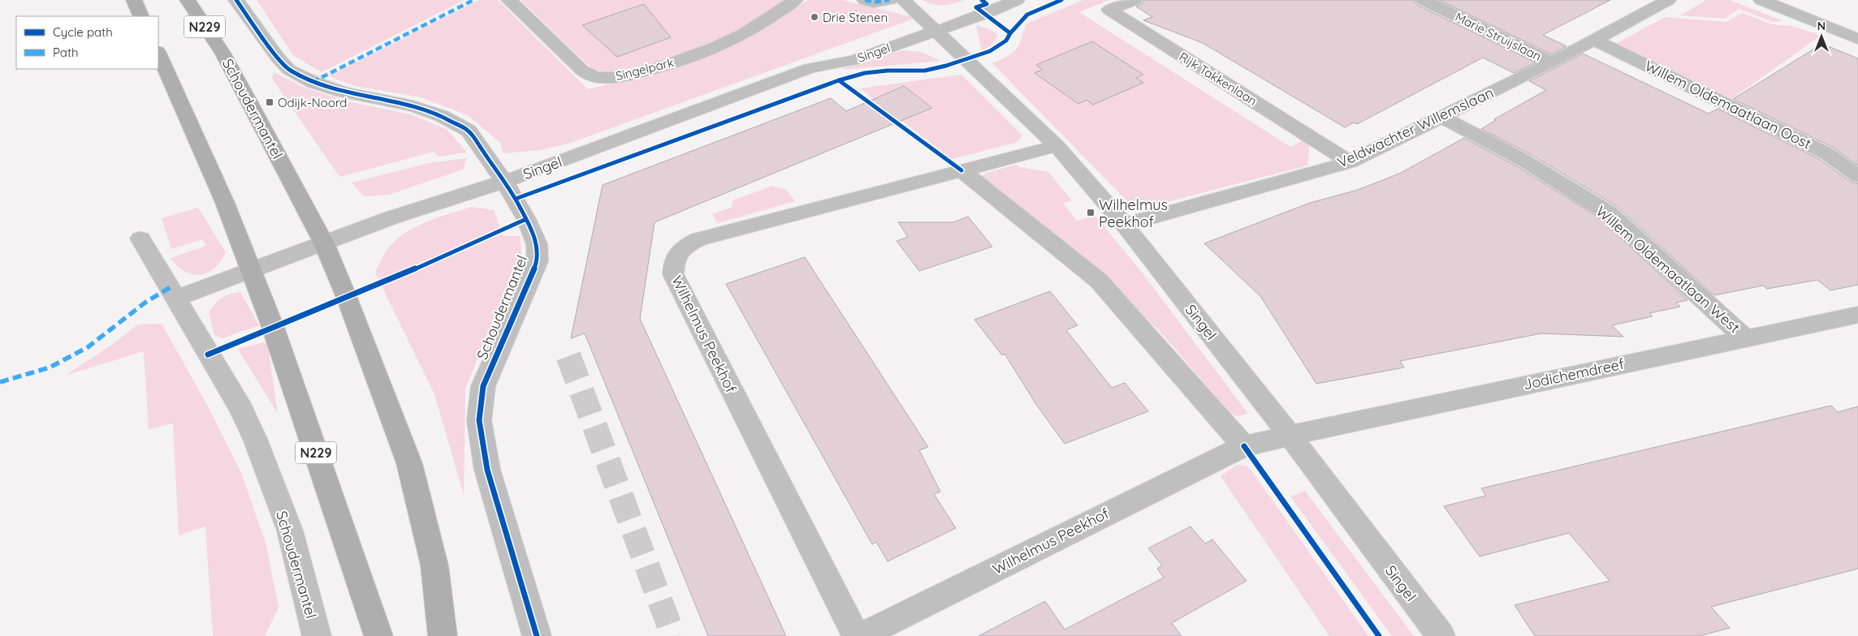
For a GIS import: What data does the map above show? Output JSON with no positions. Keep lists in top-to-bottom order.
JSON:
{
  "streets": {
    "main road": ["N229", "Schoudermantel"],
    "street": [
      "Marie Struijslaan",
      "Singel",
      "Singelpark",
      "Rijk Takkenlaan",
      "Willem Oldemaatlaan Oost",
      "Veldwachter Willemslaan",
      "Willem Oldemaatlaan West",
      "Wilhelmus Peekhof",
      "Jodichemdreef"
    ]
  },
  "crossings": [
    ["N229", "Singel"],
    ["Marie Struijslaan", "Veldwachter Willemslaan"],
    ["Singel", "Schoudermantel"],
    ["Singel", "Veldwachter Willemslaan"],
    ["Singel", "Wilhelmus Peekhof"],
    ["Singel", "Jodichemdreef"],
    ["Rijk Takkenlaan", "Veldwachter Willemslaan"],
    ["Willem Oldemaatlaan Oost", "Veldwachter Willemslaan"],
    ["Veldwachter Willemslaan", "Willem Oldemaatlaan West"],
    ["Willem Oldemaatlaan West", "Jodichemdreef"],
    ["Wilhelmus Peekhof", "Jodichemdreef"]
  ],
  "places": {
    "other": ["Drie Stenen"],
    "transit": ["Odijk-Noord", "Wilhelmus Peekhof"]
  },
  "legend": ["Cycle path", "Path"],
  "north": "top"
}
